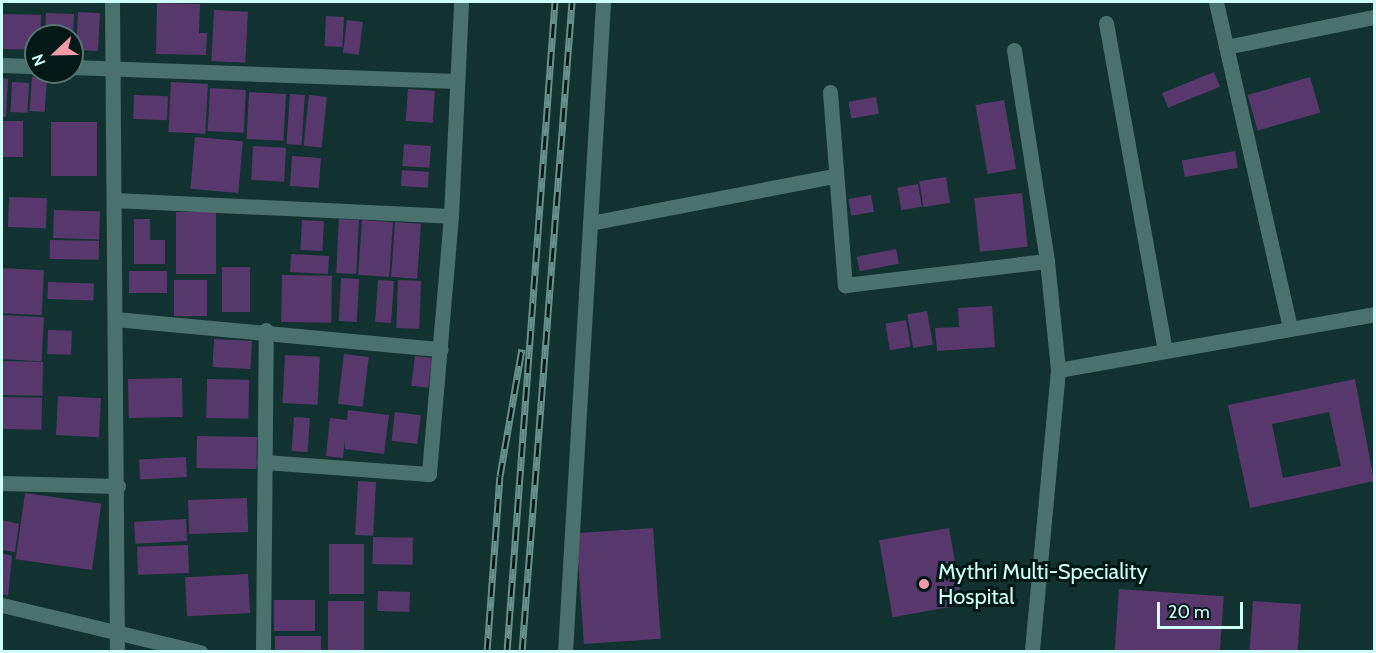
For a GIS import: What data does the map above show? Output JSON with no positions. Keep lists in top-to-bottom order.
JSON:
{
  "places": ["Mythri Multi-Speciality Hospital"],
  "scale_bar": "20 m",
  "north": "left"
}
